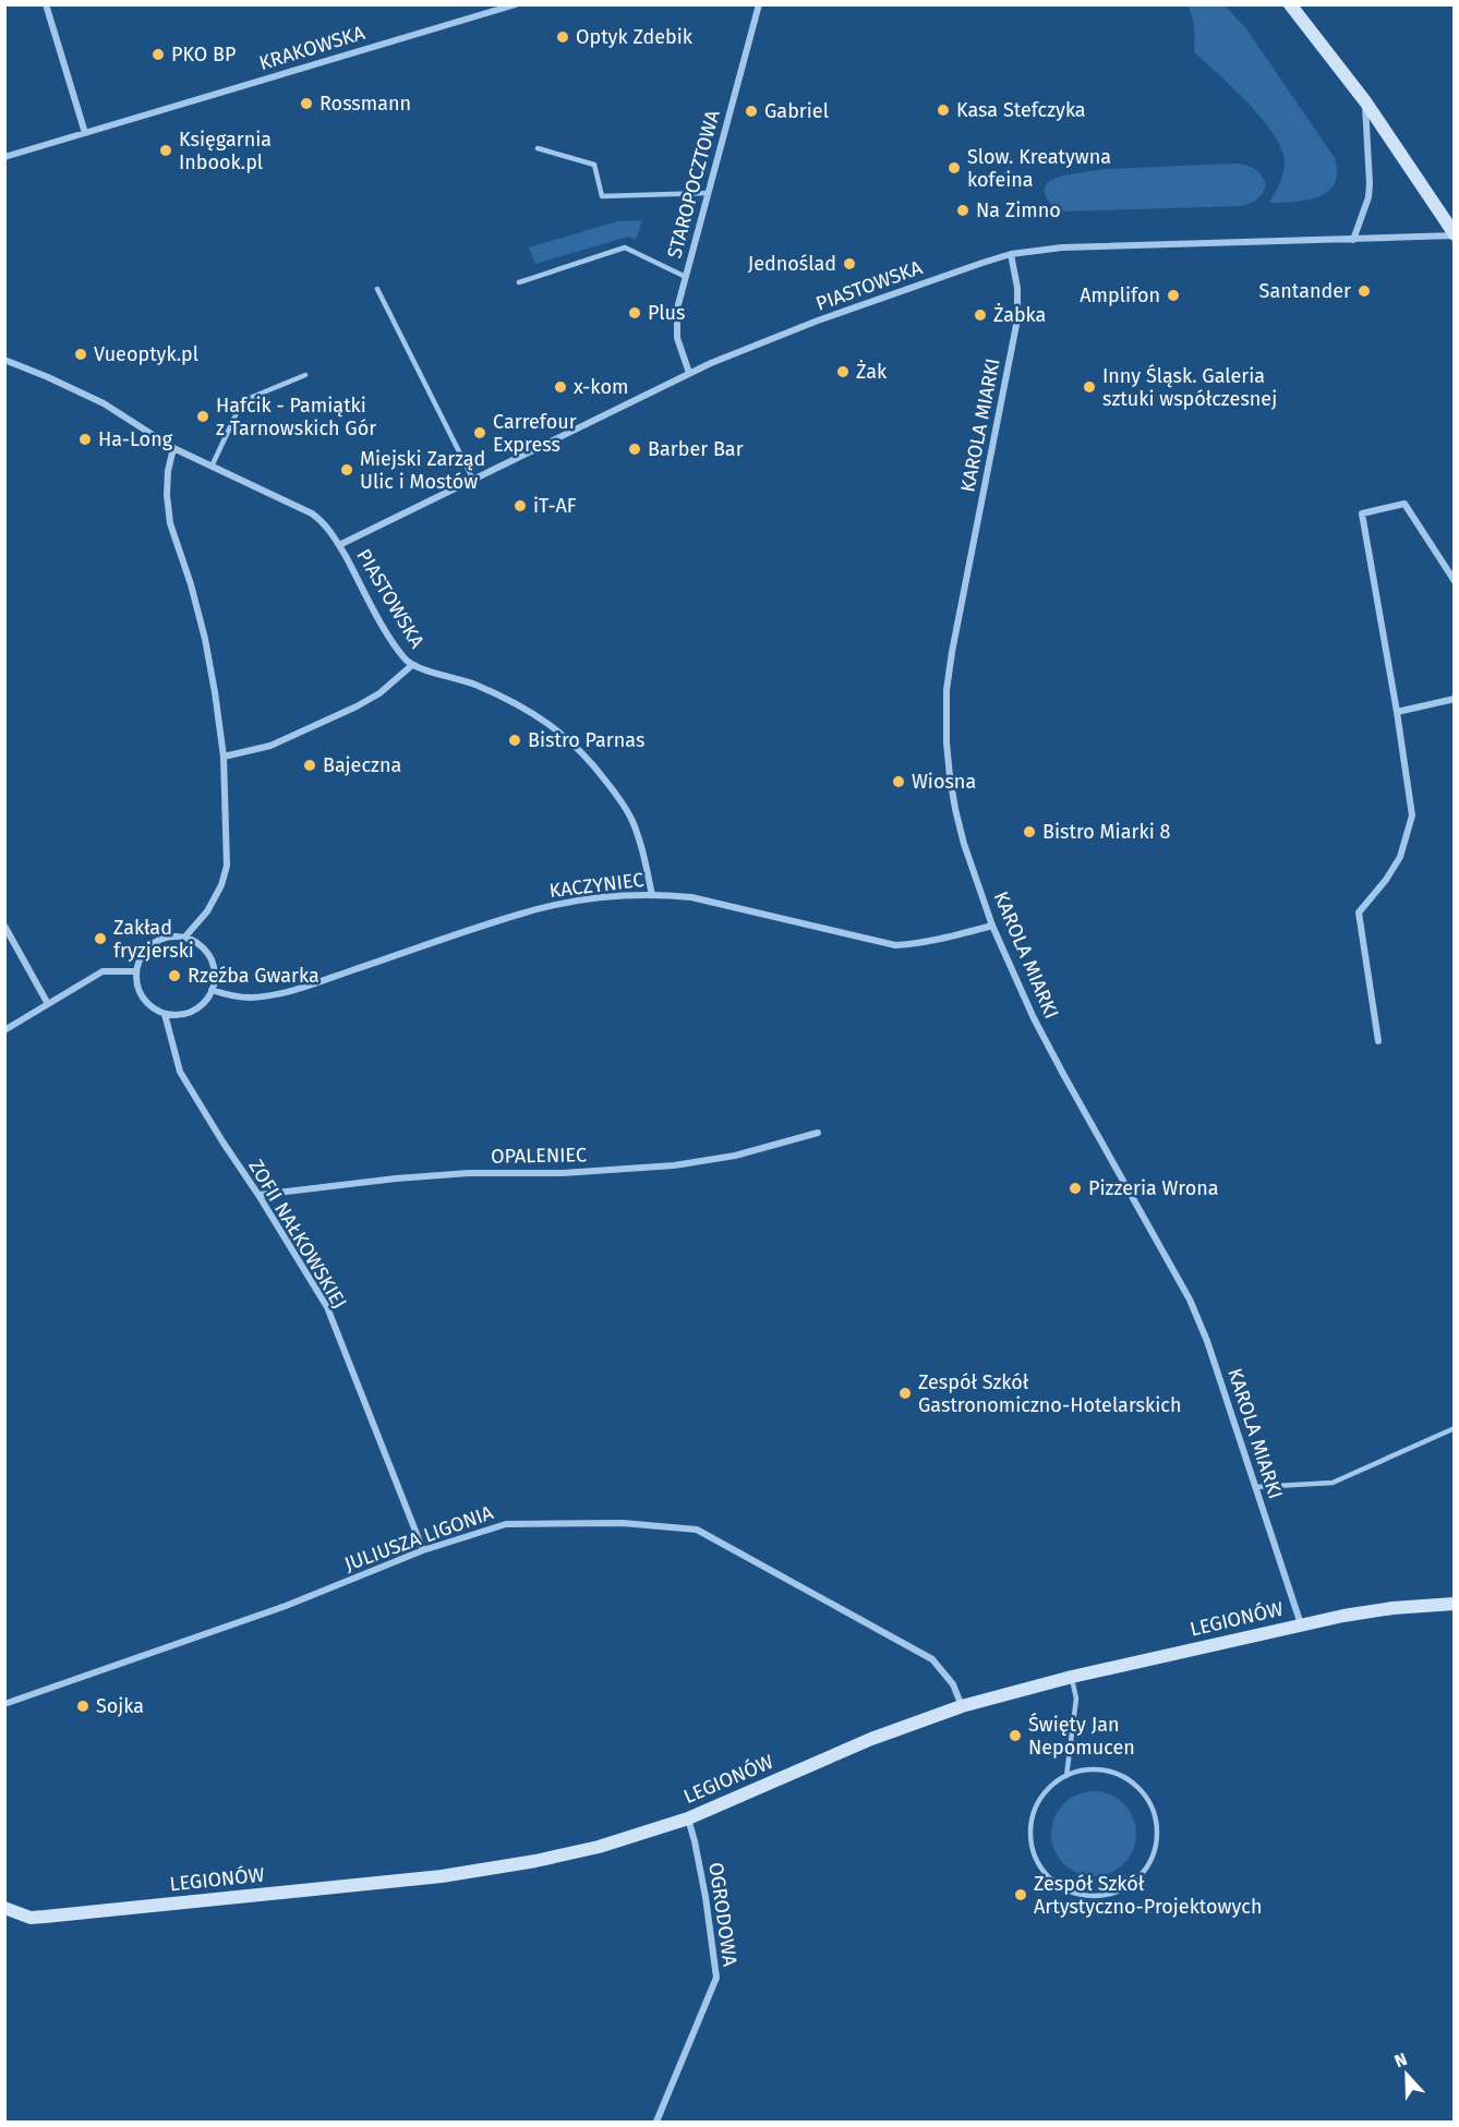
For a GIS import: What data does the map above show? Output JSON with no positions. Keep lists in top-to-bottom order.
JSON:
{
  "streets": {
    "street": [
      "KRAKOWSKA",
      "STAROPOCZTOWA",
      "PIASTOWSKA",
      "KAROLA MIARKI",
      "KACZYNIEC",
      "OPALENIEC",
      "ZOFII NAŁKOWSKIEJ",
      "JULIUSZA LIGONIA",
      "LEGIONÓW",
      "OGRODOWA"
    ]
  },
  "crossings": [
    ["STAROPOCZTOWA", "PIASTOWSKA"],
    ["PIASTOWSKA", "KAROLA MIARKI"],
    ["PIASTOWSKA", "KACZYNIEC"],
    ["KAROLA MIARKI", "KACZYNIEC"],
    ["KAROLA MIARKI", "LEGIONÓW"],
    ["KACZYNIEC", "ZOFII NAŁKOWSKIEJ"],
    ["OPALENIEC", "ZOFII NAŁKOWSKIEJ"],
    ["ZOFII NAŁKOWSKIEJ", "JULIUSZA LIGONIA"],
    ["JULIUSZA LIGONIA", "LEGIONÓW"],
    ["LEGIONÓW", "OGRODOWA"]
  ],
  "places": [
    "Optyk Zdebik",
    "PKO BP",
    "Rossmann",
    "Kasa Stefczyka",
    "Gabriel",
    "Księgarnia Inbook.pl",
    "Slow. Kreatywna kofeina",
    "Na Zimno",
    "Jednoślad",
    "Santander",
    "Amplifon",
    "Plus",
    "Żabka",
    "Vueoptyk.pl",
    "Żak",
    "x-kom",
    "Inny Śląsk. Galeria sztuki współczesnej",
    "Hafcik - Pamiątki z Tarnowskich Gór",
    "Carrefour Express",
    "Ha-Long",
    "Barber Bar",
    "Miejski Zarząd Ulic i Mostów",
    "iT-AF",
    "Bistro Parnas",
    "Bajeczna",
    "Wiosna",
    "Bistro Miarki 8",
    "Zakład fryzjerski",
    "Rzeźba Gwarka",
    "Pizzeria Wrona",
    "Zespół Szkół Gastronomiczno-Hotelarskich",
    "Sojka",
    "Święty Jan Nepomucen",
    "Zespół Szkół Artystyczno-Projektowych"
  ],
  "north": "top"
}
